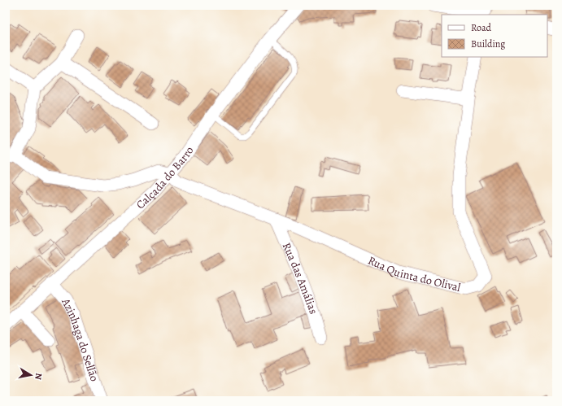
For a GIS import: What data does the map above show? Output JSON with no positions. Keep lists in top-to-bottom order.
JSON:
{
  "streets": {
    "street": [
      "Calçada do Barro",
      "Rua Quinta do Olival",
      "Rua das Amálias",
      "Azinhaga do Sellão"
    ]
  },
  "crossings": [
    ["Calçada do Barro", "Rua Quinta do Olival"],
    ["Calçada do Barro", "Azinhaga do Sellão"],
    ["Rua Quinta do Olival", "Rua das Amálias"]
  ],
  "legend": ["Road", "Building"],
  "north": "right"
}
